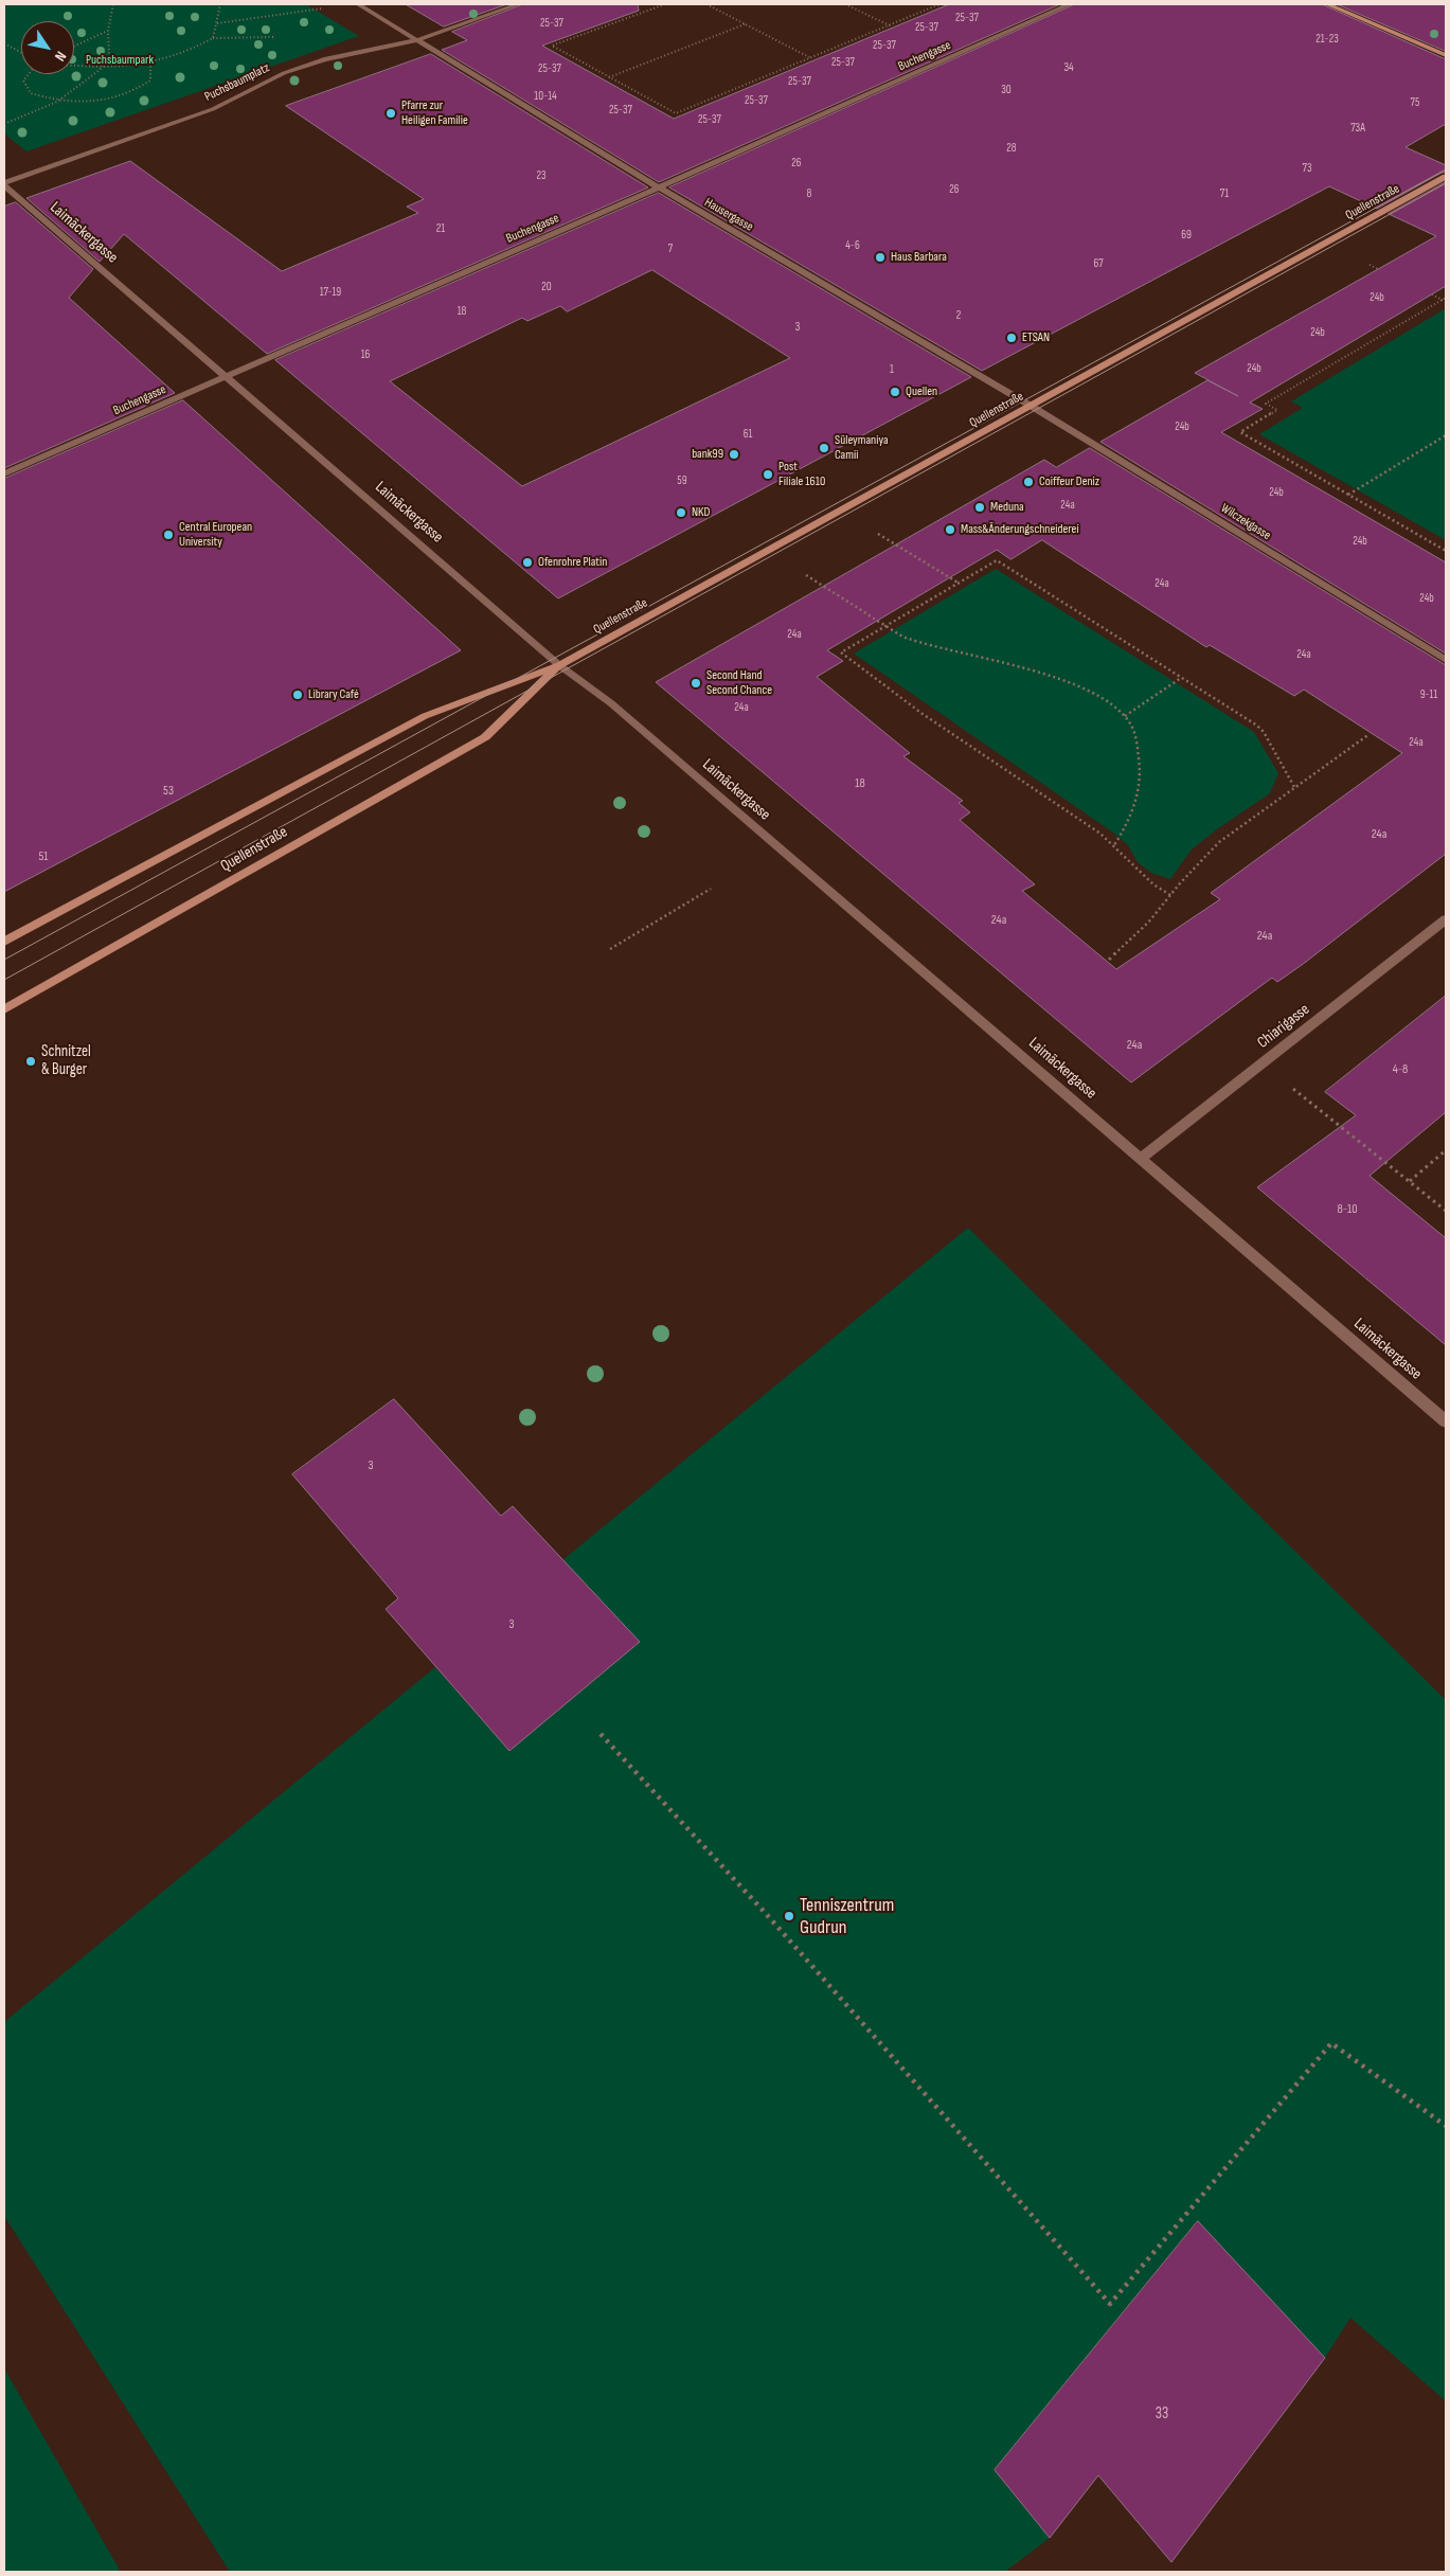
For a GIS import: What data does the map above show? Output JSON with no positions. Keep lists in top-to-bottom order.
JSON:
{
  "streets": {
    "street": [
      "Buchengasse",
      "Puchsbaumplatz",
      "Quellenstraße",
      "Hausergasse",
      "Laimäckergasse",
      "Wilczekgasse",
      "Chiarigasse"
    ]
  },
  "crossings": [
    ["Buchengasse", "Hausergasse"],
    ["Buchengasse", "Laimäckergasse"],
    ["Puchsbaumplatz", "Hausergasse"],
    ["Puchsbaumplatz", "Laimäckergasse"],
    ["Quellenstraße", "Hausergasse"],
    ["Quellenstraße", "Laimäckergasse"],
    ["Quellenstraße", "Wilczekgasse"],
    ["Hausergasse", "Wilczekgasse"],
    ["Laimäckergasse", "Chiarigasse"]
  ],
  "parks": ["Puchsbaumpark"],
  "places": [
    "Pfarre zur Heiligen Familie",
    "Haus Barbara",
    "ETSAN",
    "Quellen",
    "Süleymaniya Camii",
    "bank99",
    "Post Filiale 1610",
    "Coiffeur Deniz",
    "Meduna",
    "NKD",
    "Mass&Änderungschneiderei",
    "Central European University",
    "Ofenrohre Platin",
    "Second Hand Second Chance",
    "Library Café",
    "Schnitzel & Burger",
    "Tenniszentrum Gudrun"
  ],
  "house_numbers": [
    "25-37",
    "25-37",
    "25-37",
    "21-23",
    "25-37",
    "25-37",
    "34",
    "25-37",
    "25-37",
    "30",
    "10-14",
    "25-37",
    "75",
    "25-37",
    "25-37",
    "73A",
    "28",
    "26",
    "73",
    "23",
    "26",
    "8",
    "71",
    "21",
    "69",
    "4-6",
    "7",
    "67",
    "20",
    "17-19",
    "24b",
    "18",
    "2",
    "3",
    "24b",
    "16",
    "24b",
    "1",
    "24b",
    "61",
    "59",
    "24b",
    "24a",
    "24b",
    "24a",
    "24b",
    "24a",
    "24a",
    "9-11",
    "24a",
    "24a",
    "18",
    "53",
    "24a",
    "51",
    "24a",
    "24a",
    "24a",
    "4-8",
    "8-10",
    "3",
    "3",
    "33"
  ],
  "north": "bottom right"
}
